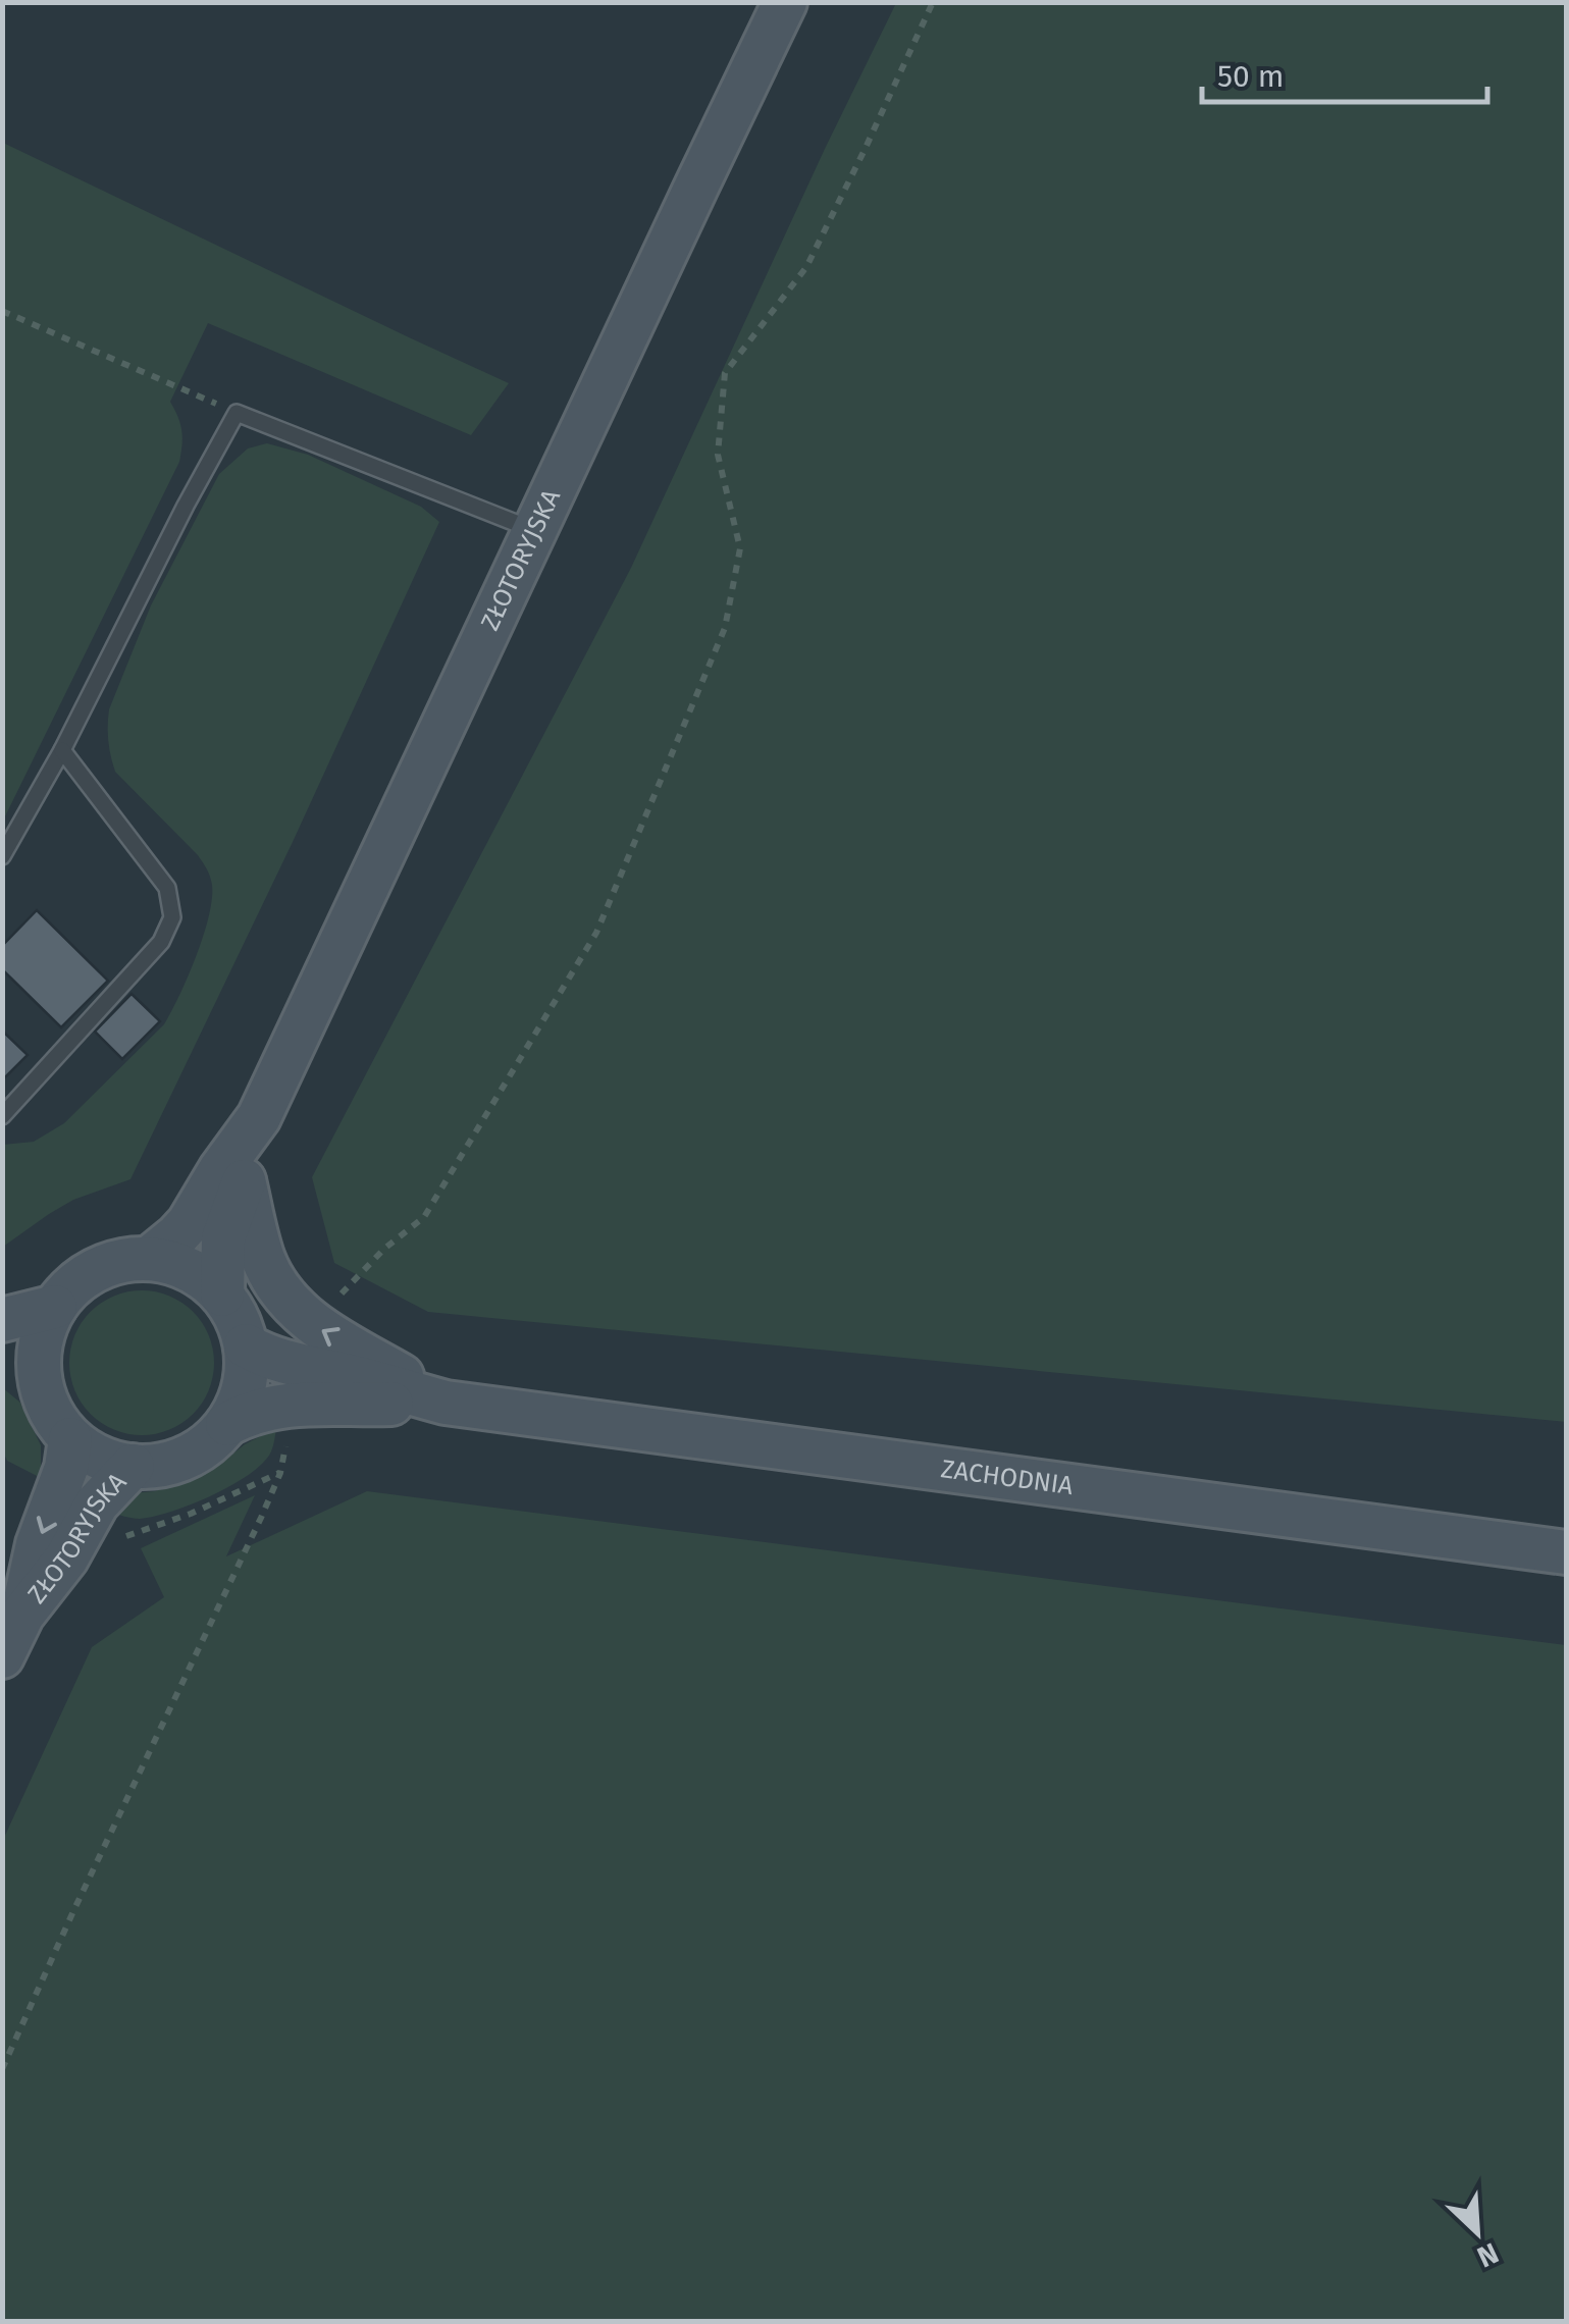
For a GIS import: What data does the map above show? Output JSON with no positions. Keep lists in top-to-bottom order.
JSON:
{
  "streets": {
    "main road": ["ZŁOTORYJSKA", "ZACHODNIA"]
  },
  "crossings": [
    ["ZŁOTORYJSKA", "ZACHODNIA"]
  ],
  "scale_bar": "50 m",
  "north": "bottom right"
}
